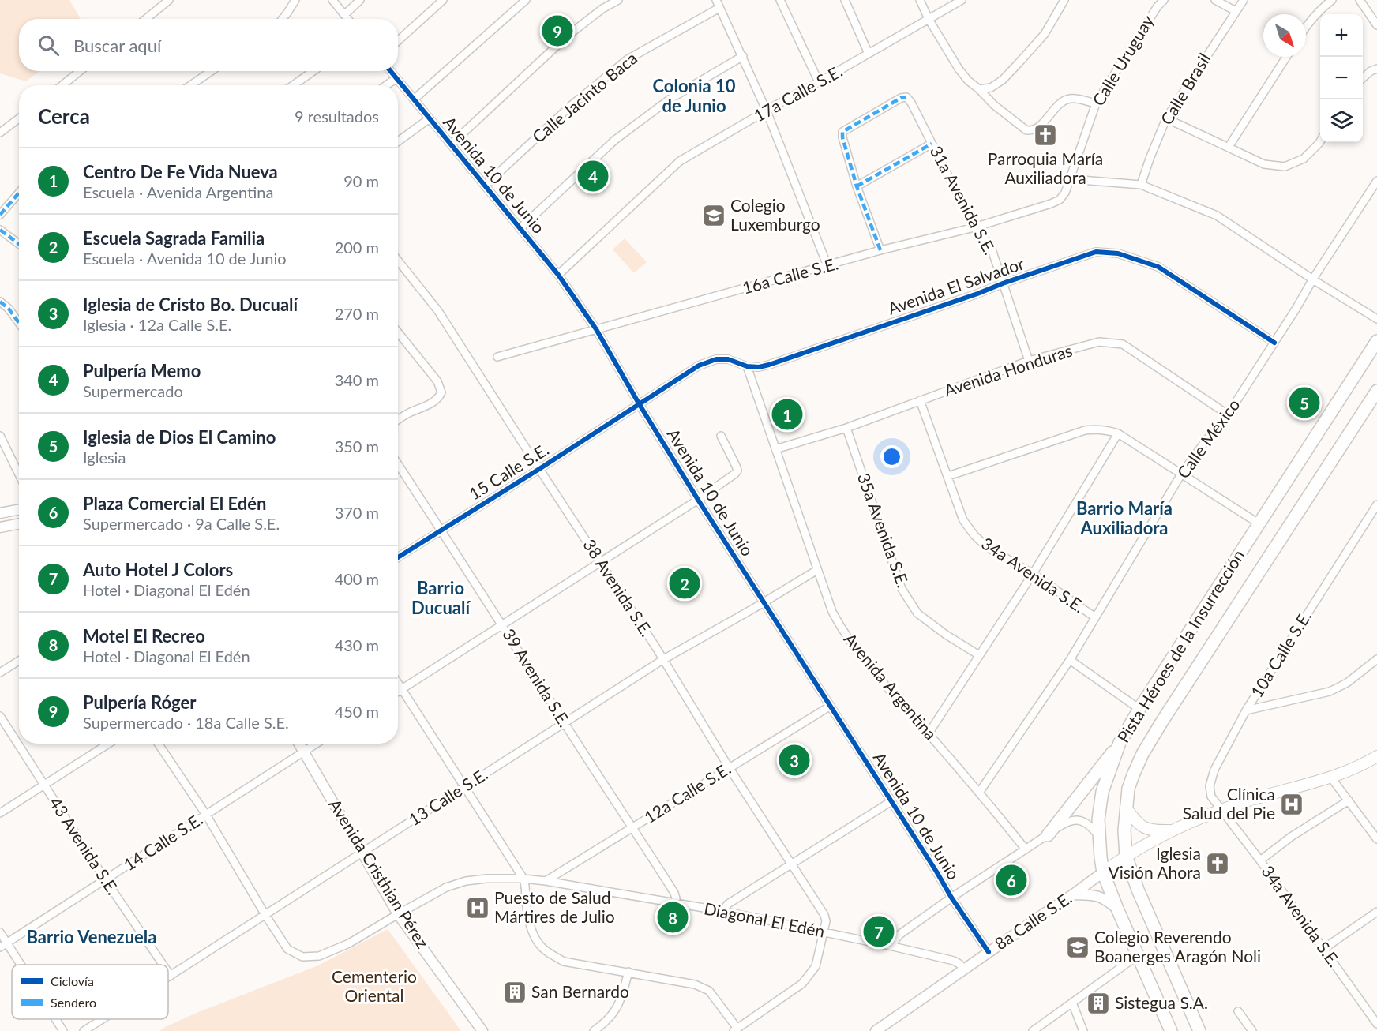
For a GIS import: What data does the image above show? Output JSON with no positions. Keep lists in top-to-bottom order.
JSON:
{
  "streets": {
    "main road": ["Pista Héroes de la Insurrección"],
    "street": [
      "Calle Uruguay",
      "Calle Brasil",
      "17a Calle S.E.",
      "Calle Jacinto Baca",
      "Avenida 10 de Junio",
      "31a Avenida S.E.",
      "16a Calle S.E.",
      "Avenida El Salvador",
      "Avenida Honduras",
      "Calle México",
      "15 Calle S.E.",
      "35a Avenida S.E.",
      "34a Avenida S.E.",
      "38 Avenida S.E.",
      "10a Calle S.E.",
      "39 Avenida S.E.",
      "Avenida Argentina",
      "12a Calle S.E.",
      "13 Calle S.E.",
      "14 Calle S.E.",
      "43 Avenida S.E.",
      "Avenida Cristhian Pérez",
      "Diagonal El Edén",
      "8a Calle S.E."
    ]
  },
  "crossings": [
    ["Calle Uruguay", "16a Calle S.E."],
    ["17a Calle S.E.", "Avenida 10 de Junio"],
    ["Calle Jacinto Baca", "Avenida 10 de Junio"],
    ["Avenida 10 de Junio", "16a Calle S.E."],
    ["Avenida 10 de Junio", "Avenida El Salvador"],
    ["Avenida 10 de Junio", "15 Calle S.E."],
    ["Avenida 10 de Junio", "12a Calle S.E."],
    ["Avenida 10 de Junio", "13 Calle S.E."],
    ["Avenida 10 de Junio", "8a Calle S.E."],
    ["31a Avenida S.E.", "16a Calle S.E."],
    ["31a Avenida S.E.", "Avenida El Salvador"],
    ["31a Avenida S.E.", "Avenida Honduras"],
    ["Avenida El Salvador", "Calle México"],
    ["Avenida El Salvador", "15 Calle S.E."],
    ["Avenida El Salvador", "Avenida Argentina"],
    ["Avenida Honduras", "Calle México"],
    ["Avenida Honduras", "35a Avenida S.E."],
    ["Avenida Honduras", "34a Avenida S.E."],
    ["Avenida Honduras", "Avenida Argentina"],
    ["Calle México", "34a Avenida S.E."],
    ["Calle México", "Avenida Argentina"],
    ["15 Calle S.E.", "38 Avenida S.E."],
    ["15 Calle S.E.", "39 Avenida S.E."],
    ["34a Avenida S.E.", "10a Calle S.E."],
    ["38 Avenida S.E.", "12a Calle S.E."],
    ["38 Avenida S.E.", "13 Calle S.E."],
    ["38 Avenida S.E.", "Diagonal El Edén"],
    ["Pista Héroes de la Insurrección", "8a Calle S.E."],
    ["39 Avenida S.E.", "12a Calle S.E."],
    ["39 Avenida S.E.", "13 Calle S.E."],
    ["39 Avenida S.E.", "Diagonal El Edén"],
    ["Avenida Argentina", "13 Calle S.E."],
    ["12a Calle S.E.", "Diagonal El Edén"],
    ["13 Calle S.E.", "43 Avenida S.E."],
    ["13 Calle S.E.", "Avenida Cristhian Pérez"],
    ["13 Calle S.E.", "Diagonal El Edén"],
    ["14 Calle S.E.", "43 Avenida S.E."],
    ["14 Calle S.E.", "Avenida Cristhian Pérez"],
    ["14 Calle S.E.", "Diagonal El Edén"],
    ["Avenida Cristhian Pérez", "Diagonal El Edén"],
    ["Diagonal El Edén", "8a Calle S.E."]
  ],
  "districts": [
    "Colonia 10 de Junio",
    "Barrio María Auxiliadora",
    "Barrio Ducualí",
    "Barrio Venezuela"
  ],
  "parks": ["Cementerio Oriental"],
  "places": {
    "church": ["Parroquia María Auxiliadora", "Iglesia Visión Ahora"],
    "school or university": ["Colegio Luxemburgo", "Colegio Reverendo Boanerges Aragón Noli"],
    "hospital": ["Clínica Salud del Pie", "Puesto de Salud Mártires de Julio"],
    "building": ["San Bernardo", "Sistegua S.A."]
  },
  "legend": ["Ciclovía", "Sendero"],
  "north": "bottom right",
  "page": {
    "pins": [
      "9",
      "4",
      "5",
      "1",
      "2",
      "3",
      "6",
      "8",
      "7"
    ],
    "map_buttons": ["+", "−"],
    "search": "Buscar aquí",
    "heading": ["Cerca", "9 resultados"],
    "list": [
      {
        "mark": "1",
        "name": "Centro De Fe Vida Nueva",
        "note": "Escuela · Avenida Argentina",
        "value": "90 m"
      },
      {
        "mark": "2",
        "name": "Escuela Sagrada Familia",
        "note": "Escuela · Avenida 10 de Junio",
        "value": "200 m"
      },
      {
        "mark": "3",
        "name": "Iglesia de Cristo Bo. Ducualí",
        "note": "Iglesia · 12a Calle S.E.",
        "value": "270 m"
      },
      {
        "mark": "4",
        "name": "Pulpería Memo",
        "note": "Supermercado",
        "value": "340 m"
      },
      {
        "mark": "5",
        "name": "Iglesia de Dios El Camino",
        "note": "Iglesia",
        "value": "350 m"
      },
      {
        "mark": "6",
        "name": "Plaza Comercial El Edén",
        "note": "Supermercado · 9a Calle S.E.",
        "value": "370 m"
      },
      {
        "mark": "7",
        "name": "Auto Hotel J Colors",
        "note": "Hotel · Diagonal El Edén",
        "value": "400 m"
      },
      {
        "mark": "8",
        "name": "Motel El Recreo",
        "note": "Hotel · Diagonal El Edén",
        "value": "430 m"
      },
      {
        "mark": "9",
        "name": "Pulpería Róger",
        "note": "Supermercado · 18a Calle S.E.",
        "value": "450 m"
      }
    ]
  }
}
